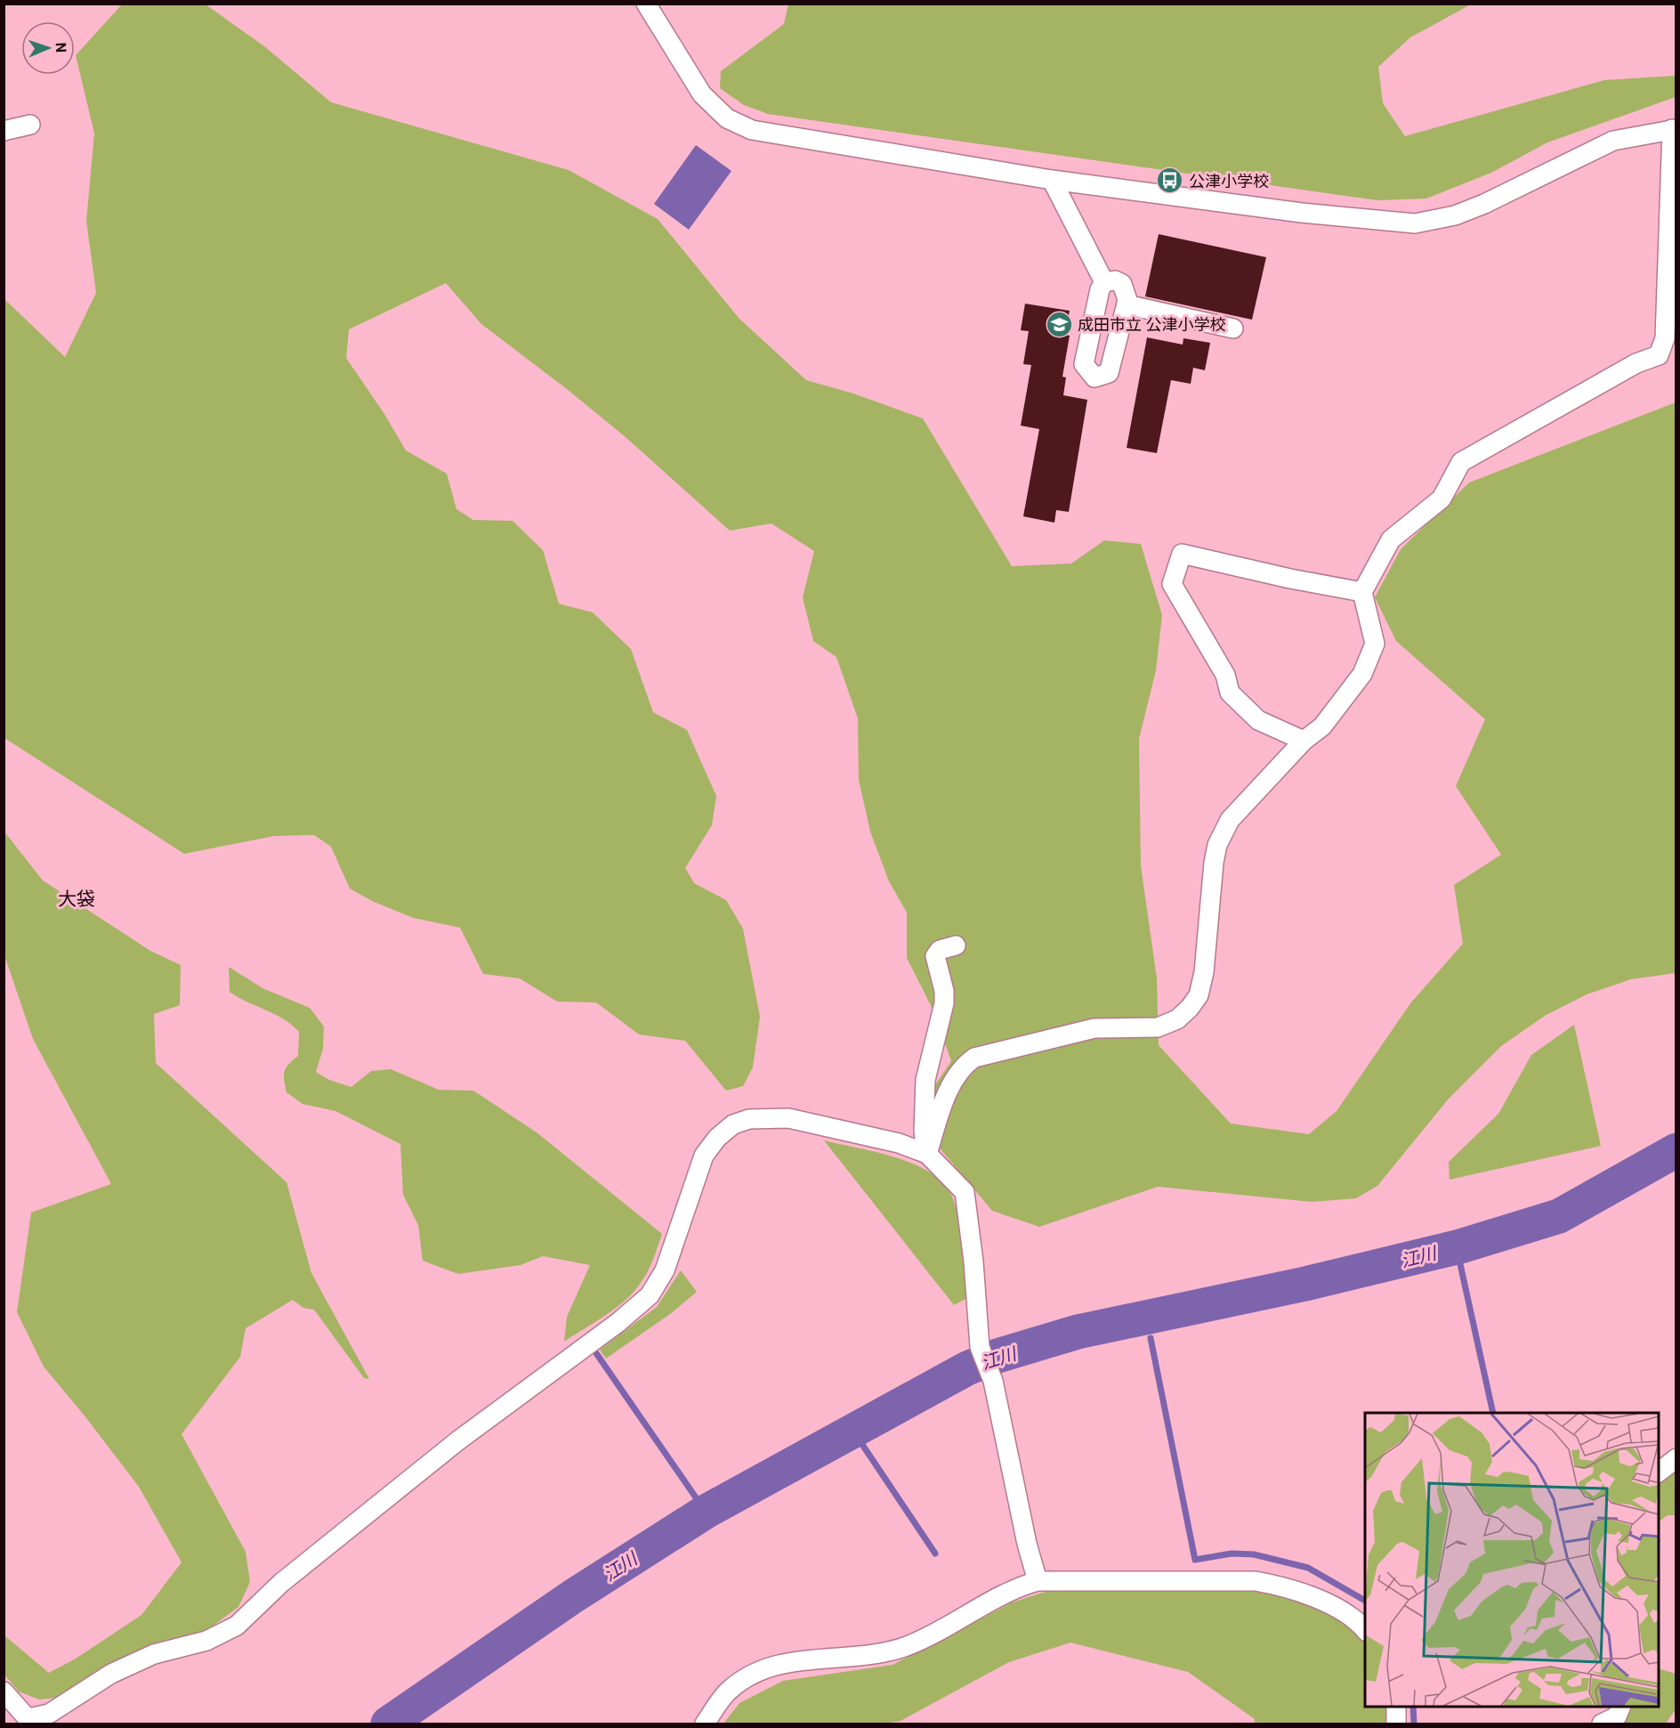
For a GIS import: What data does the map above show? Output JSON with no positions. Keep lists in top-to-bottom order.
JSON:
{
  "districts": ["大袋"],
  "water": ["江川"],
  "places": {
    "bus stop": ["公津小学校"],
    "school or university": ["成田市立 公津小学校"]
  },
  "north": "right"
}
